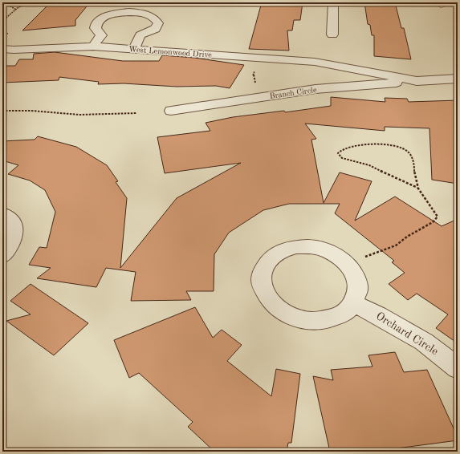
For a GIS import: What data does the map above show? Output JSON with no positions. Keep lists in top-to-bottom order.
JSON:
{
  "streets": {
    "street": ["West Lemonwood Drive", "Branch Circle", "Orchard Circle"]
  },
  "crossings": [
    ["West Lemonwood Drive", "Branch Circle"]
  ]
}
